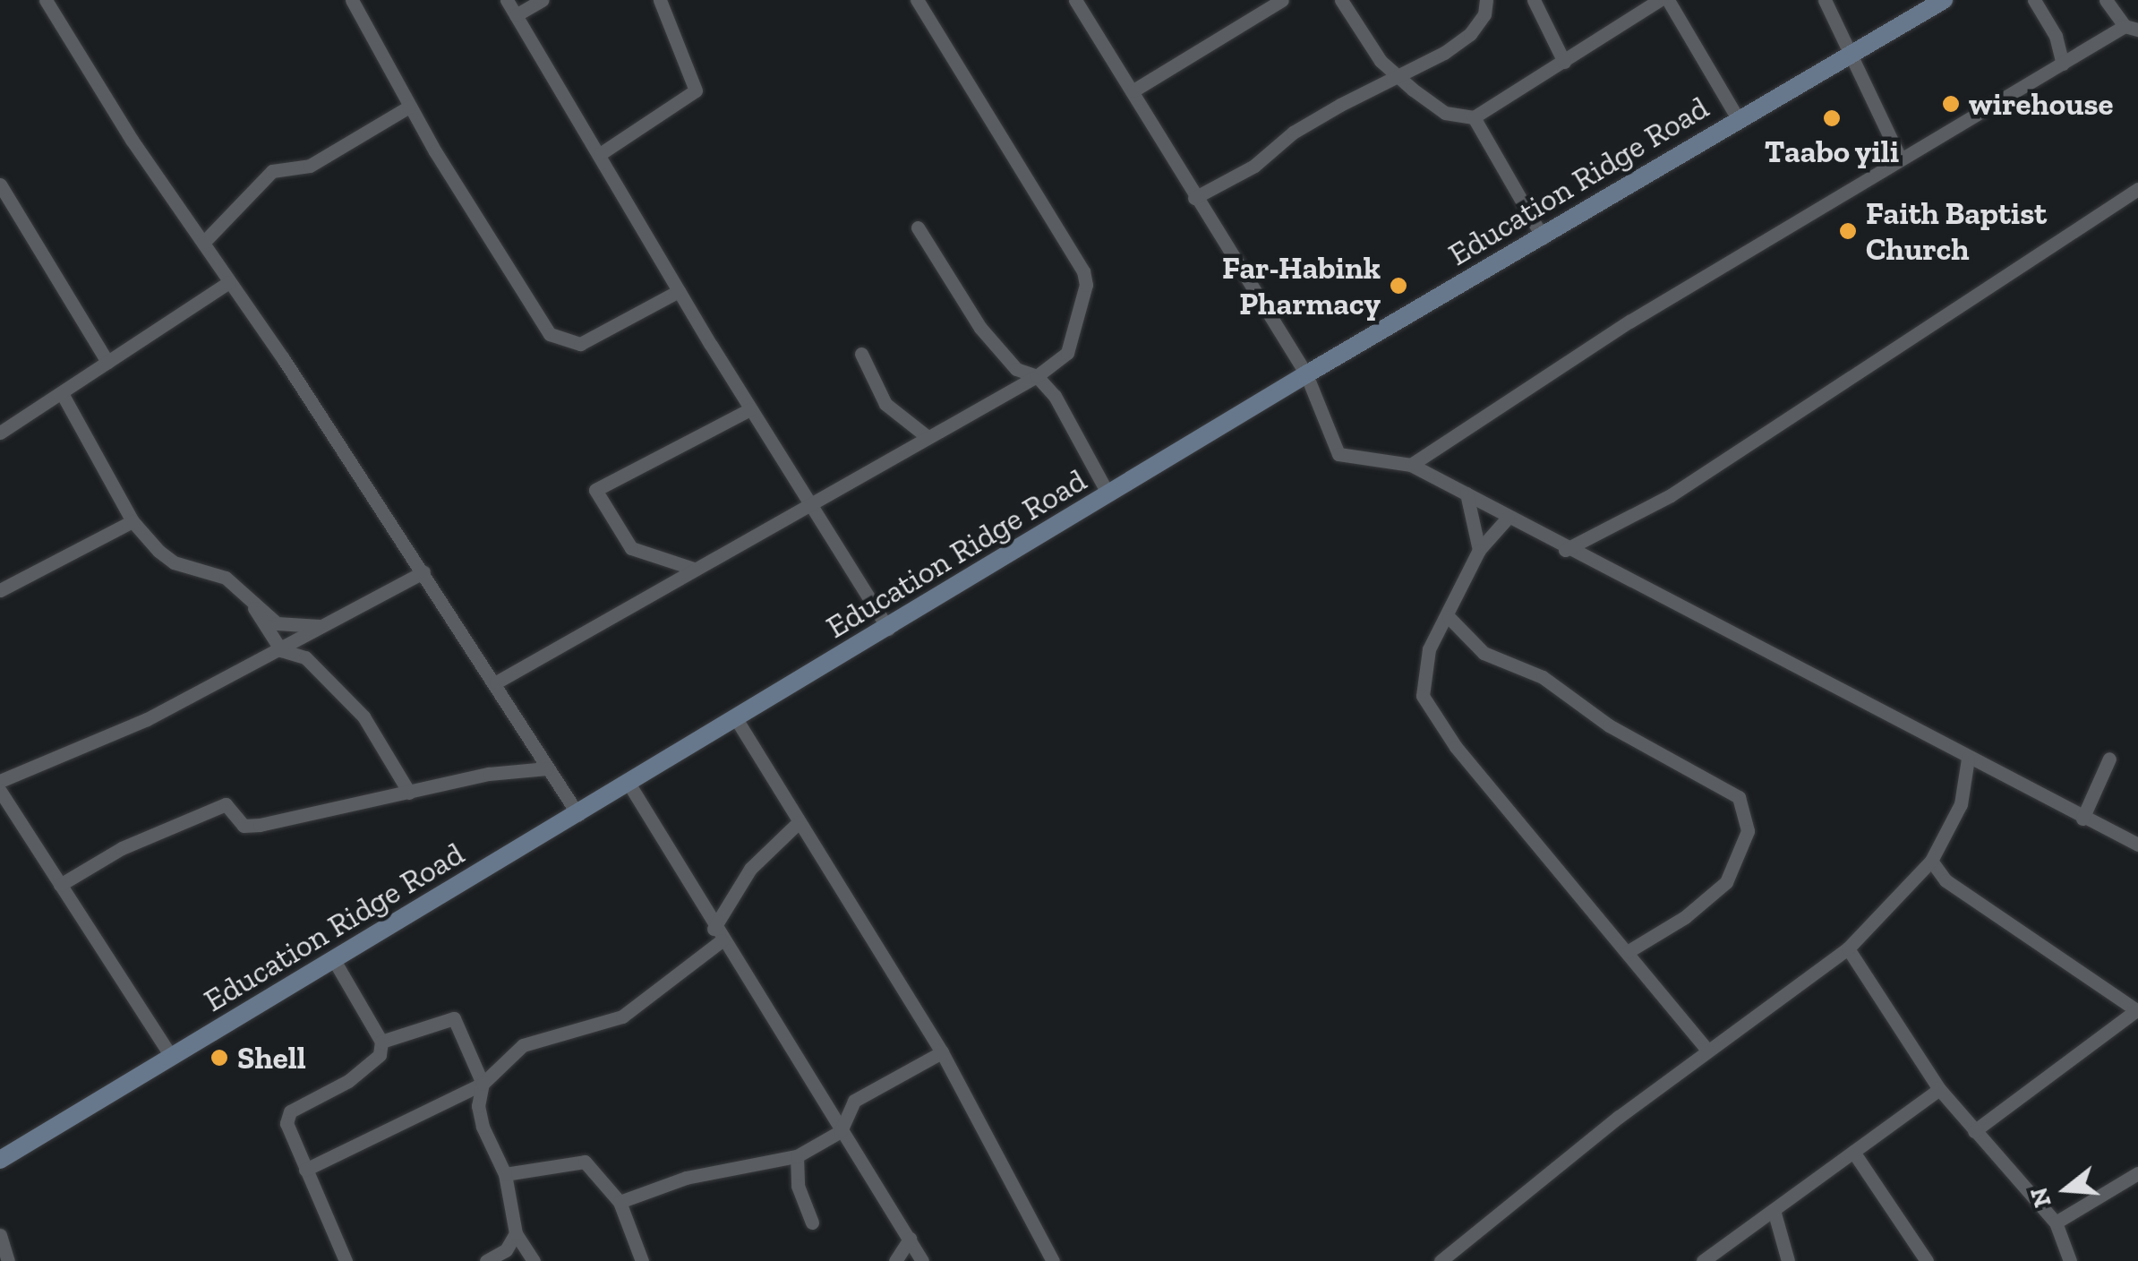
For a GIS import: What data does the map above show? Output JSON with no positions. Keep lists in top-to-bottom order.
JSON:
{
  "streets": {
    "main road": ["Education Ridge Road"]
  },
  "places": [
    "wirehouse",
    "Taabo yili",
    "Faith Baptist Church",
    "Far-Habink Pharmacy",
    "Shell"
  ],
  "north": "left"
}
